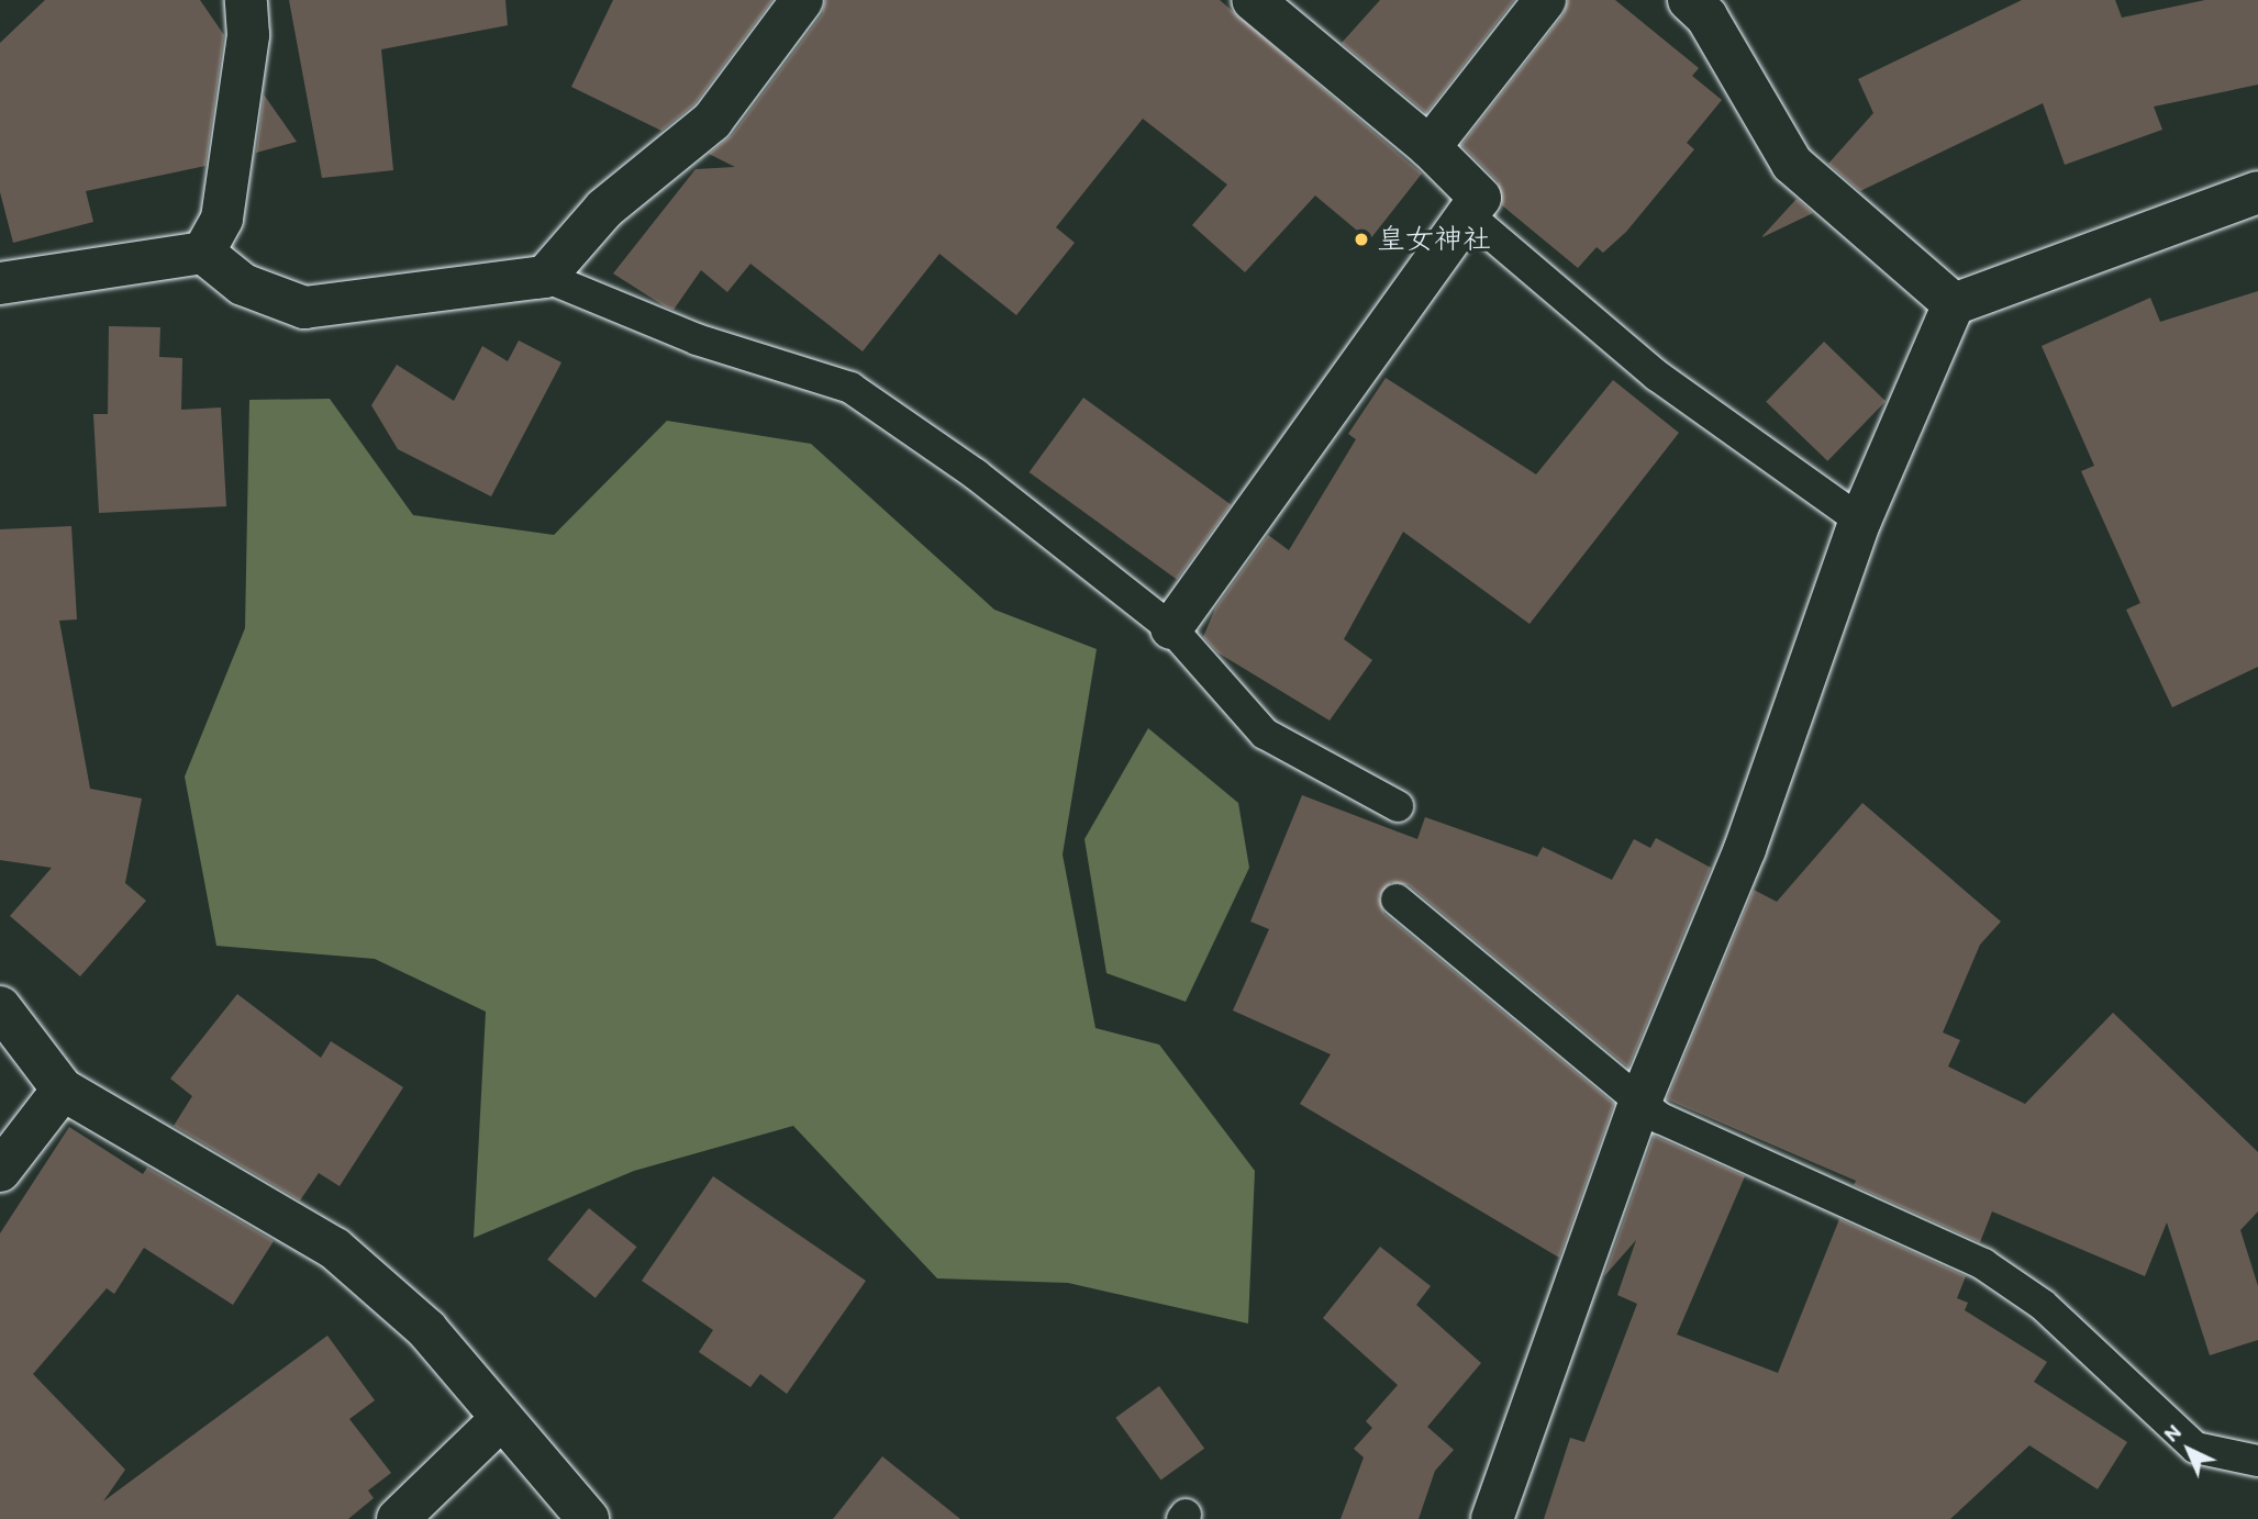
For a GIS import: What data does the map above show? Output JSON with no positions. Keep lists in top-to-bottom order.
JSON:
{
  "places": ["皇女神社"],
  "north": "top left"
}
